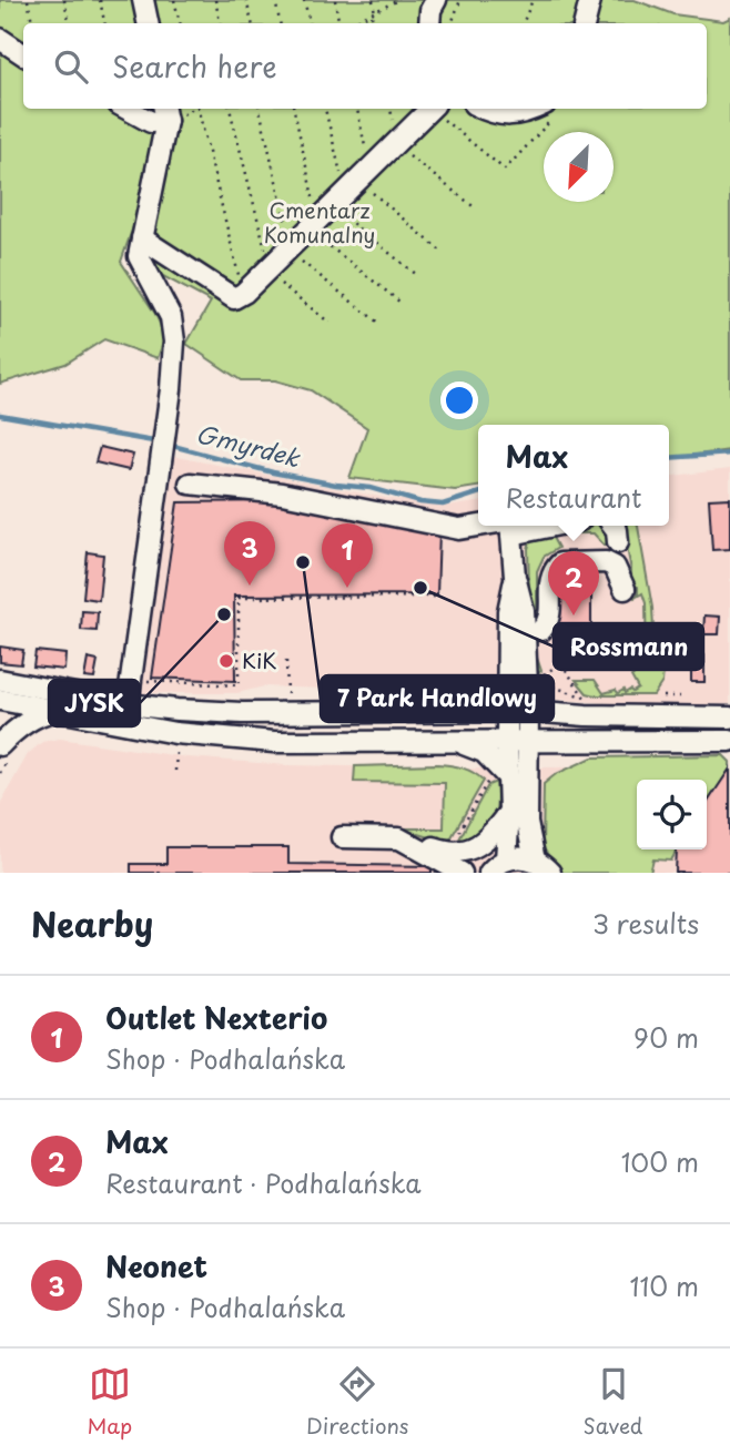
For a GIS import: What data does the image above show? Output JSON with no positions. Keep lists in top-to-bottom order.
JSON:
{
  "water": ["Gmyrdek"],
  "parks": ["Cmentarz Komunalny"],
  "places": [
    "7 Park Handlowy",
    "Rossmann",
    "JYSK",
    "KiK"
  ],
  "north": "bottom left",
  "page": {
    "search": "Search here",
    "popup": ["Max", "Restaurant"],
    "pins": ["3", "1", "2"],
    "heading": ["Nearby", "3 results"],
    "list": [
      {
        "mark": "1",
        "name": "Outlet Nexterio",
        "note": "Shop · Podhalańska",
        "value": "90 m"
      },
      {
        "mark": "2",
        "name": "Max",
        "note": "Restaurant · Podhalańska",
        "value": "100 m"
      },
      {
        "mark": "3",
        "name": "Neonet",
        "note": "Shop · Podhalańska",
        "value": "110 m"
      }
    ],
    "nav": ["Map", "Directions", "Saved"]
  }
}
